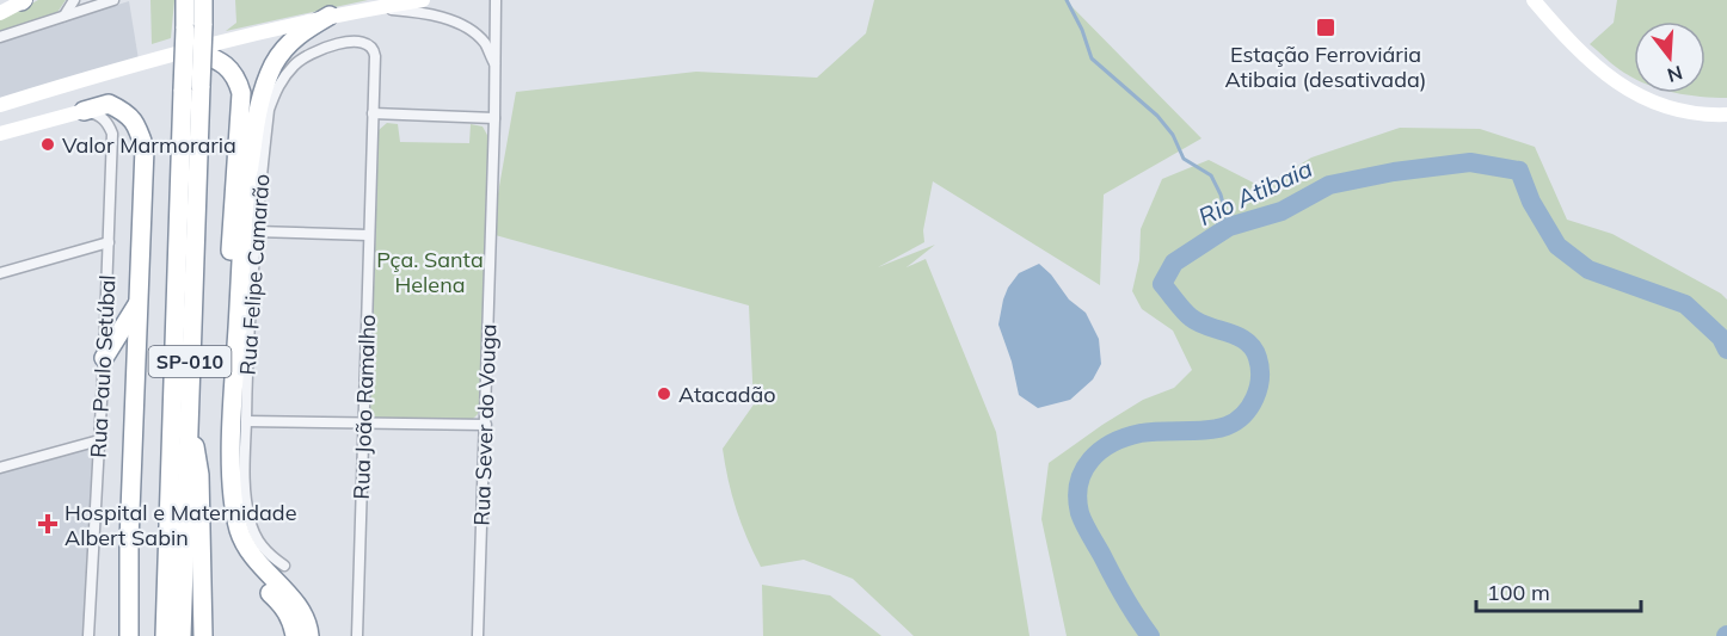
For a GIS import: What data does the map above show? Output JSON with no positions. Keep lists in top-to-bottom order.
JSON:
{
  "streets": {
    "highway": ["SP-010"],
    "street": [
      "Rua Felipe Camarão",
      "Rua Paulo Setúbal",
      "Rua João Ramalho",
      "Rua Sever do Vouga"
    ]
  },
  "crossings": [
    ["Rua Felipe Camarão", "Rua João Ramalho"]
  ],
  "water": ["Rio Atibaia"],
  "parks": ["Pça. Santa Helena"],
  "places": {
    "transit": ["Estação Ferroviária Atibaia (desativada)"],
    "other": ["Valor Marmoraria", "Atacadão"],
    "health": ["Hospital e Maternidade Albert Sabin"]
  },
  "scale_bar": "100 m",
  "north": "bottom"
}
